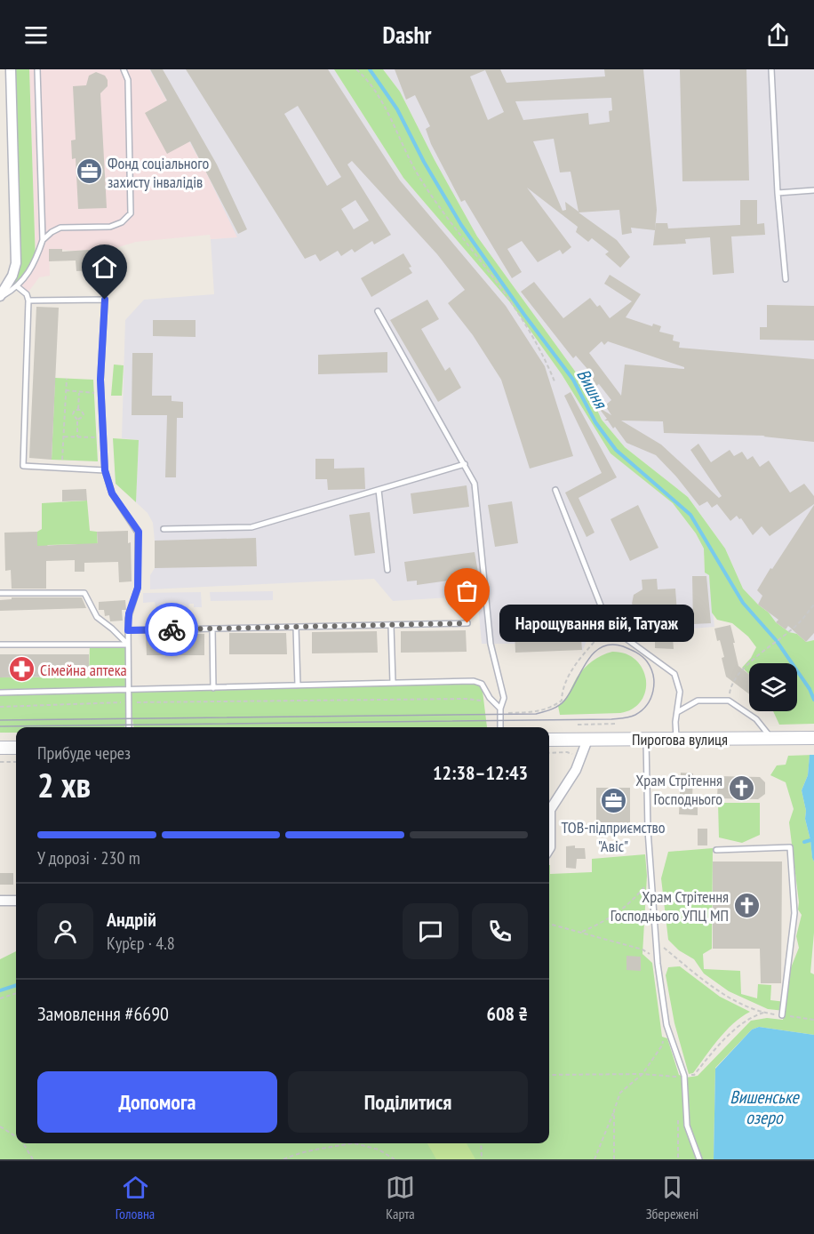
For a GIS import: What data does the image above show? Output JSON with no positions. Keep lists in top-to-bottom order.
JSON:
{
  "streets": {
    "main road": ["Пирогова вулиця"]
  },
  "water": ["Вишня", "Вишенське озеро"],
  "places": {
    "office": ["Фонд соціального захисту інвалідів", "ТОВ-підприємство \"Авіс\""],
    "other": ["Нарощування вій, Татуаж"],
    "pharmacy": ["Сімейна аптека"],
    "church": ["Храм Стрітення Господнього", "Храм Стрітення Господнього УПЦ МП"]
  },
  "page": {
    "header": "Dashr",
    "bubble": "Нарощування вій, Татуаж",
    "heading": ["2 хв", "Прибуде через", "12:38–12:43"],
    "panel": [
      "Андрій",
      "Кур’єр · 4.8",
      "Замовлення #6690",
      "608 ₴"
    ],
    "bar": "У дорозі · 230 m",
    "buttons": ["Допомога", "Поділитися"],
    "tabs": ["Головна", "Карта", "Збережені"]
  }
}
